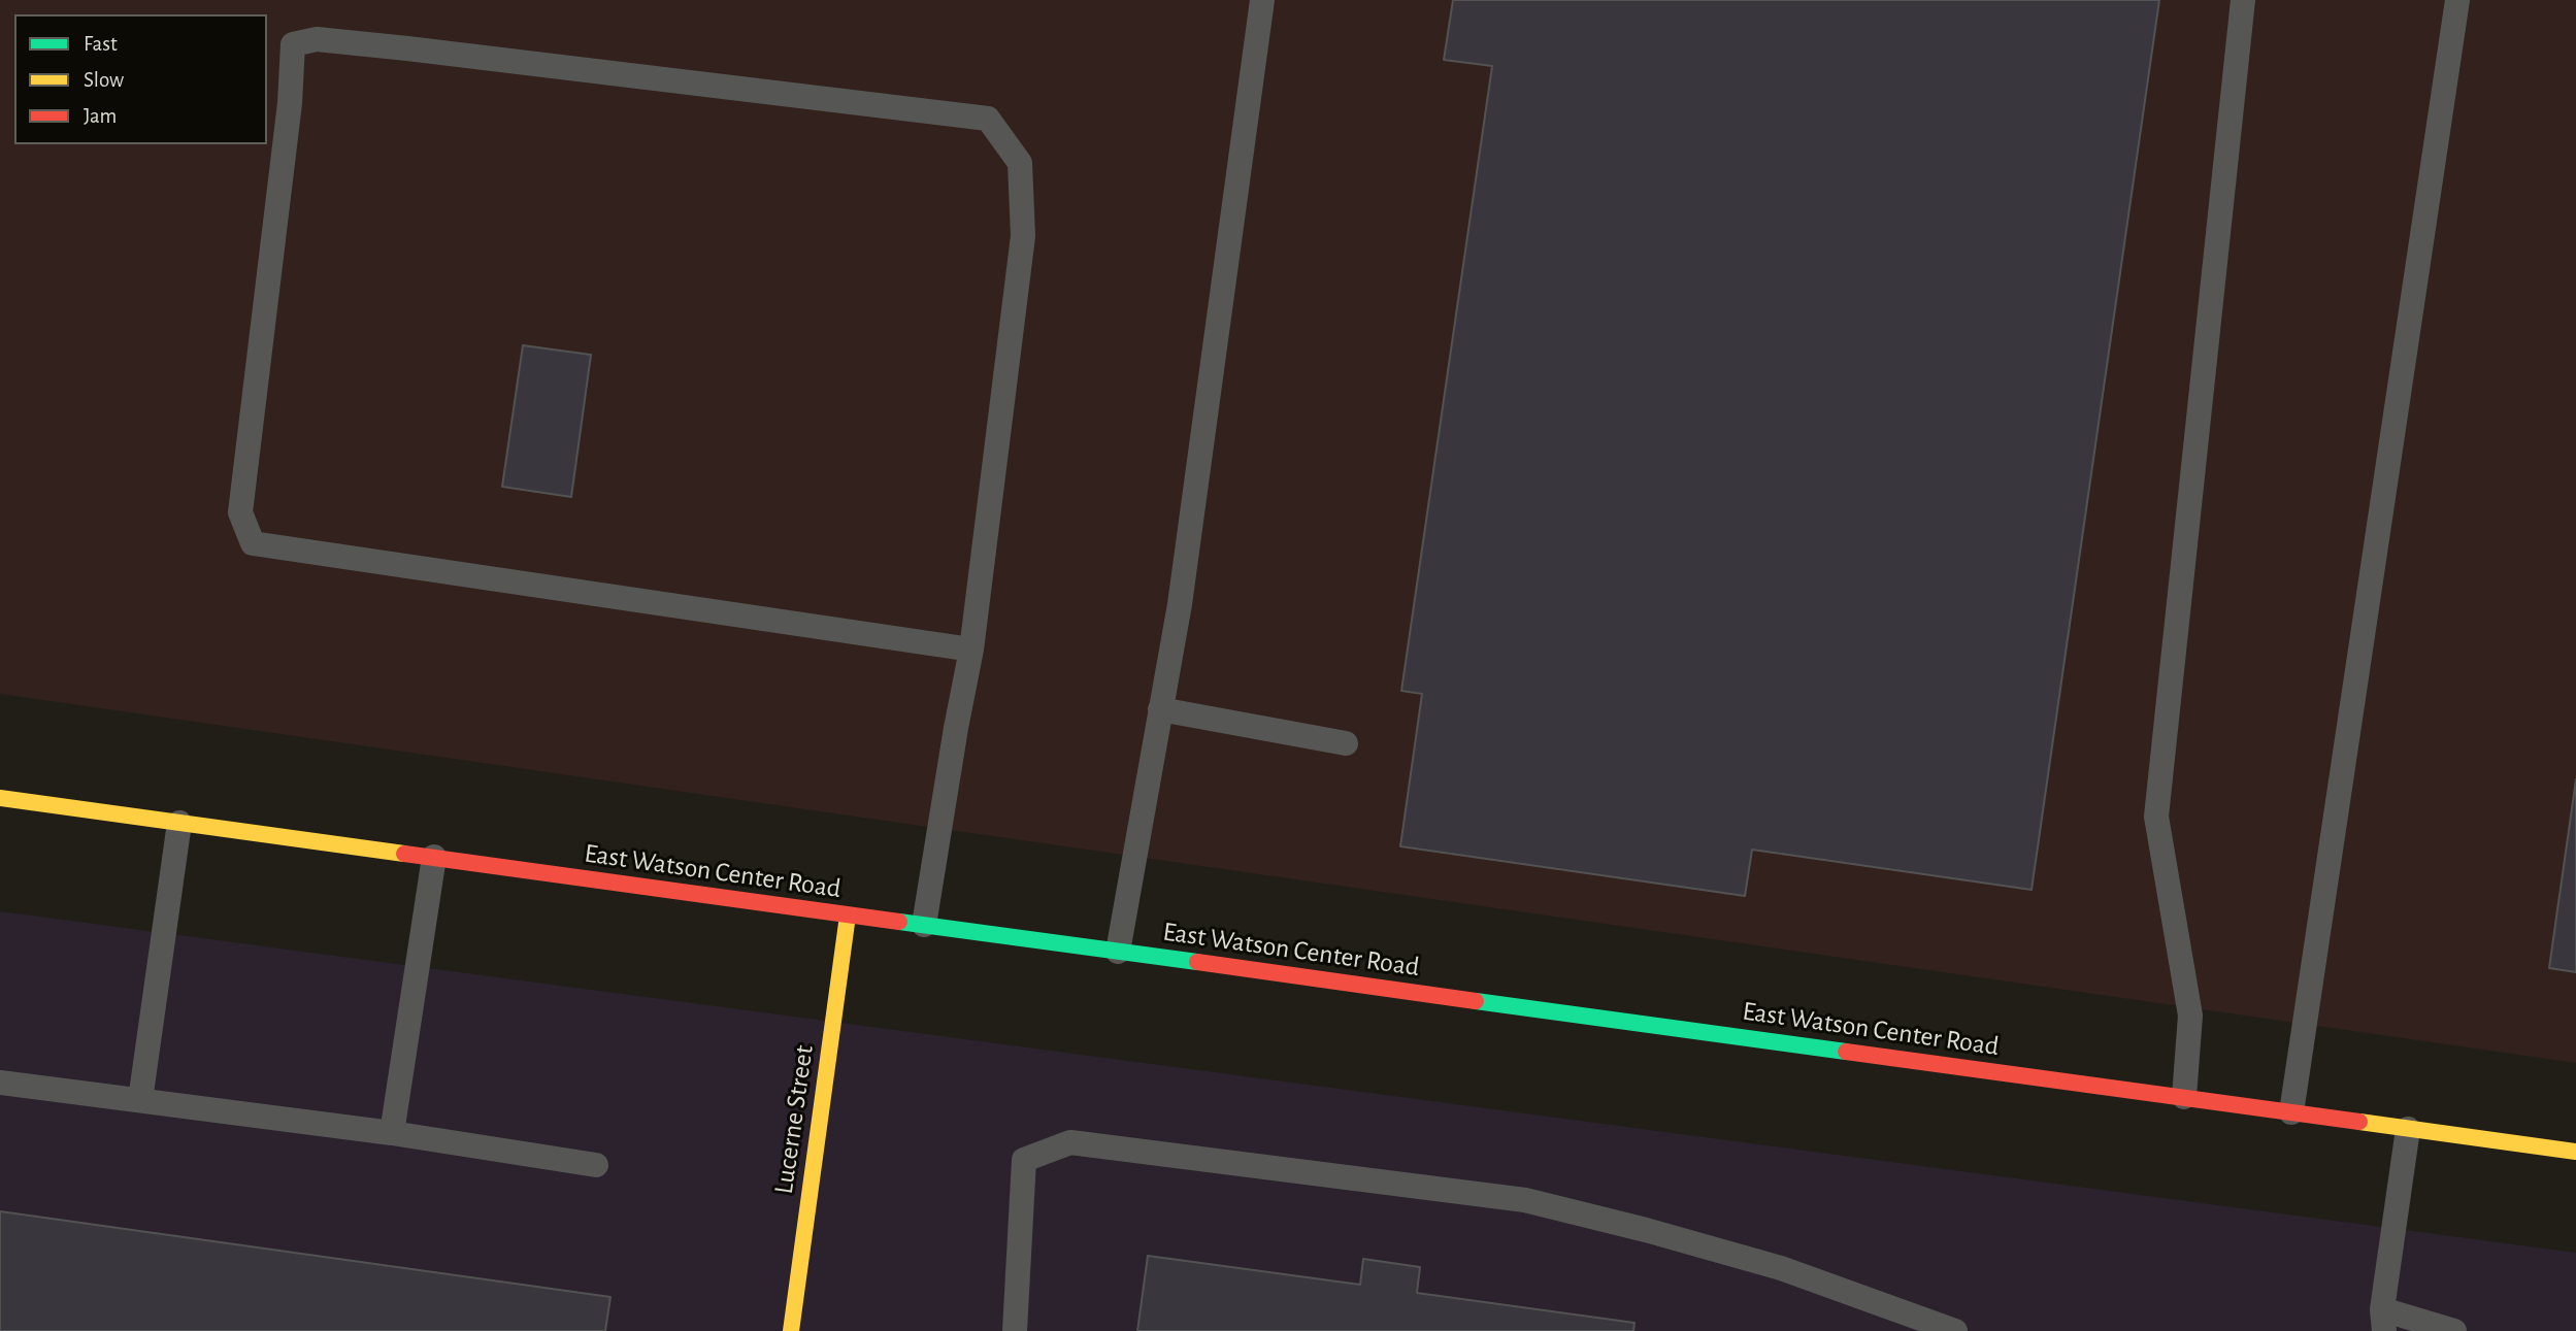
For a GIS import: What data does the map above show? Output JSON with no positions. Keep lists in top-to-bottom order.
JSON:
{
  "streets": {
    "street": ["East Watson Center Road", "Lucerne Street"]
  },
  "crossings": [
    ["East Watson Center Road", "Lucerne Street"]
  ],
  "legend": ["Fast", "Slow", "Jam"]
}
